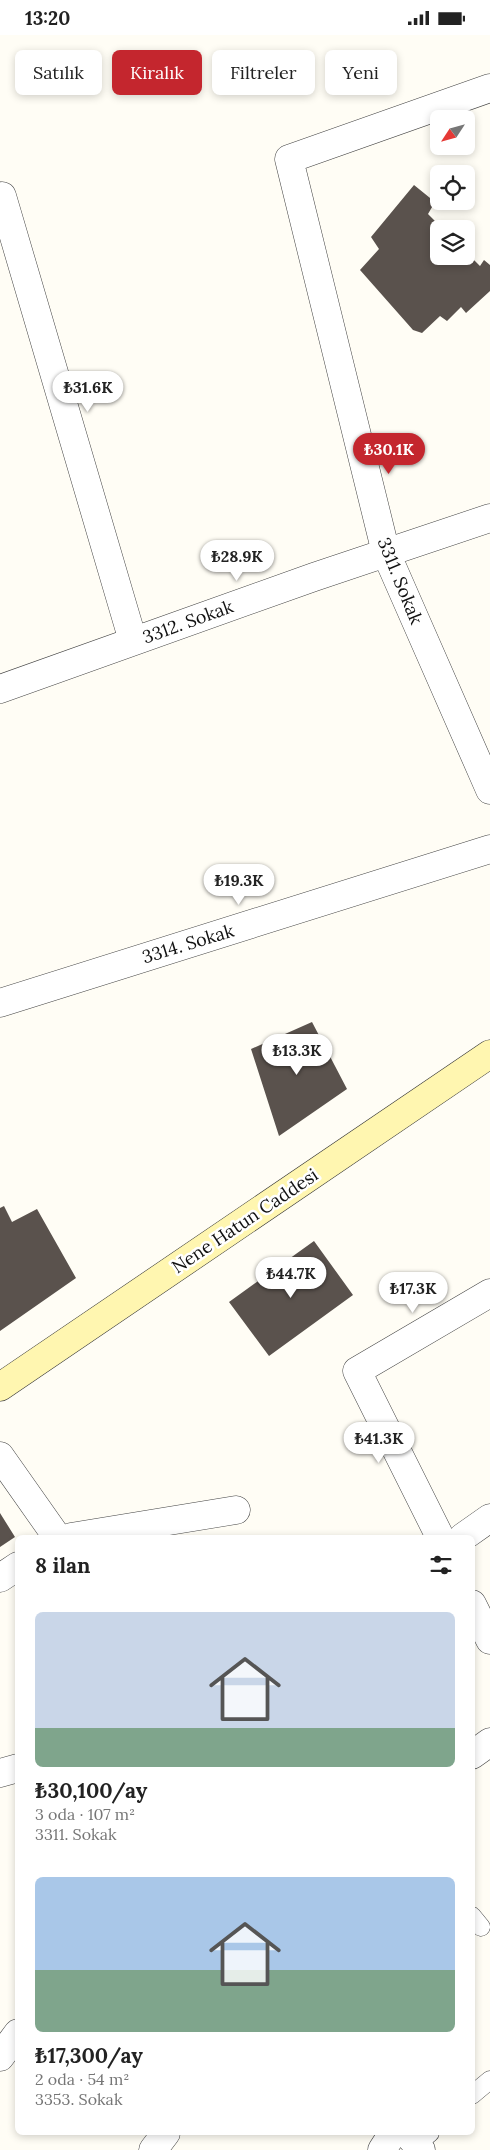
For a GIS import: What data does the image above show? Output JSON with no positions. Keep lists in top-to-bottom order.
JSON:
{
  "streets": {
    "street": [
      "3311. Sokak",
      "3312. Sokak",
      "3314. Sokak",
      "Nene Hatun Caddesi"
    ]
  },
  "crossings": [
    ["3311. Sokak", "3312. Sokak"]
  ],
  "north": "bottom left",
  "page": {
    "status": "13:20",
    "chip": [
      "Satılık",
      "Kiralık",
      "Filtreler",
      "Yeni"
    ],
    "price": [
      "₺31.6K",
      "₺30.1K",
      "₺28.9K",
      "₺19.3K",
      "₺13.3K",
      "₺44.7K",
      "₺17.3K",
      "₺41.3K"
    ],
    "heading": "8 ilan",
    "list": [
      {
        "name": "₺30,100/ay",
        "note": "3 oda · 107 m² · 3311. Sokak"
      },
      {
        "name": "₺17,300/ay",
        "note": "2 oda · 54 m² · 3353. Sokak"
      }
    ]
  }
}
